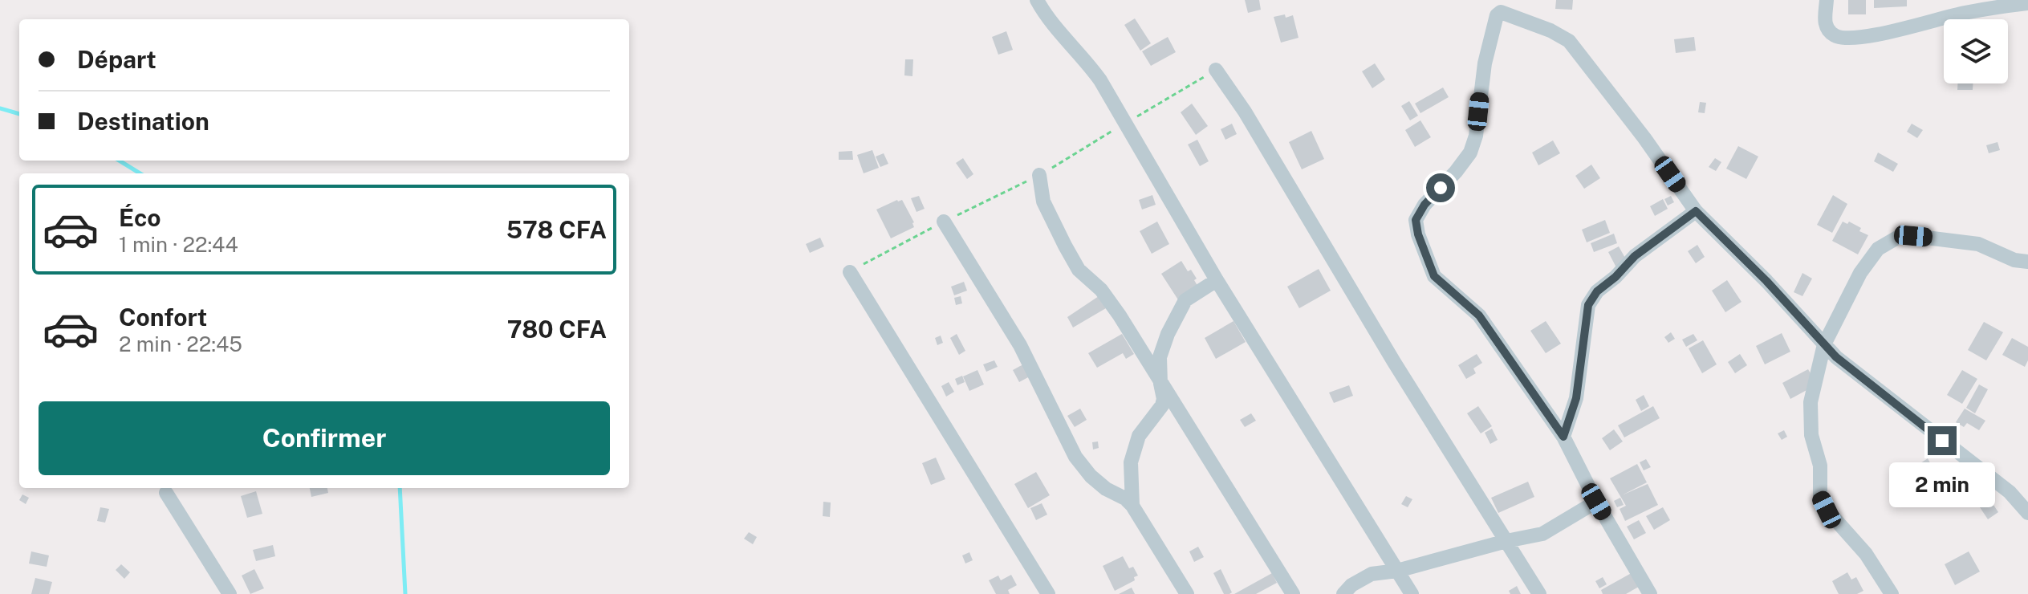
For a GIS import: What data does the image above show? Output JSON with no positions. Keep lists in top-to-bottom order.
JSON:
{
  "page": {
    "banner": ["Départ", "Destination"],
    "list": [
      {
        "name": "Éco",
        "note": "1 min · 22:44",
        "value": "578 CFA"
      },
      {
        "name": "Confort",
        "note": "2 min · 22:45",
        "value": "780 CFA"
      }
    ],
    "buttons": "Confirmer",
    "bubble": "2 min"
  }
}
